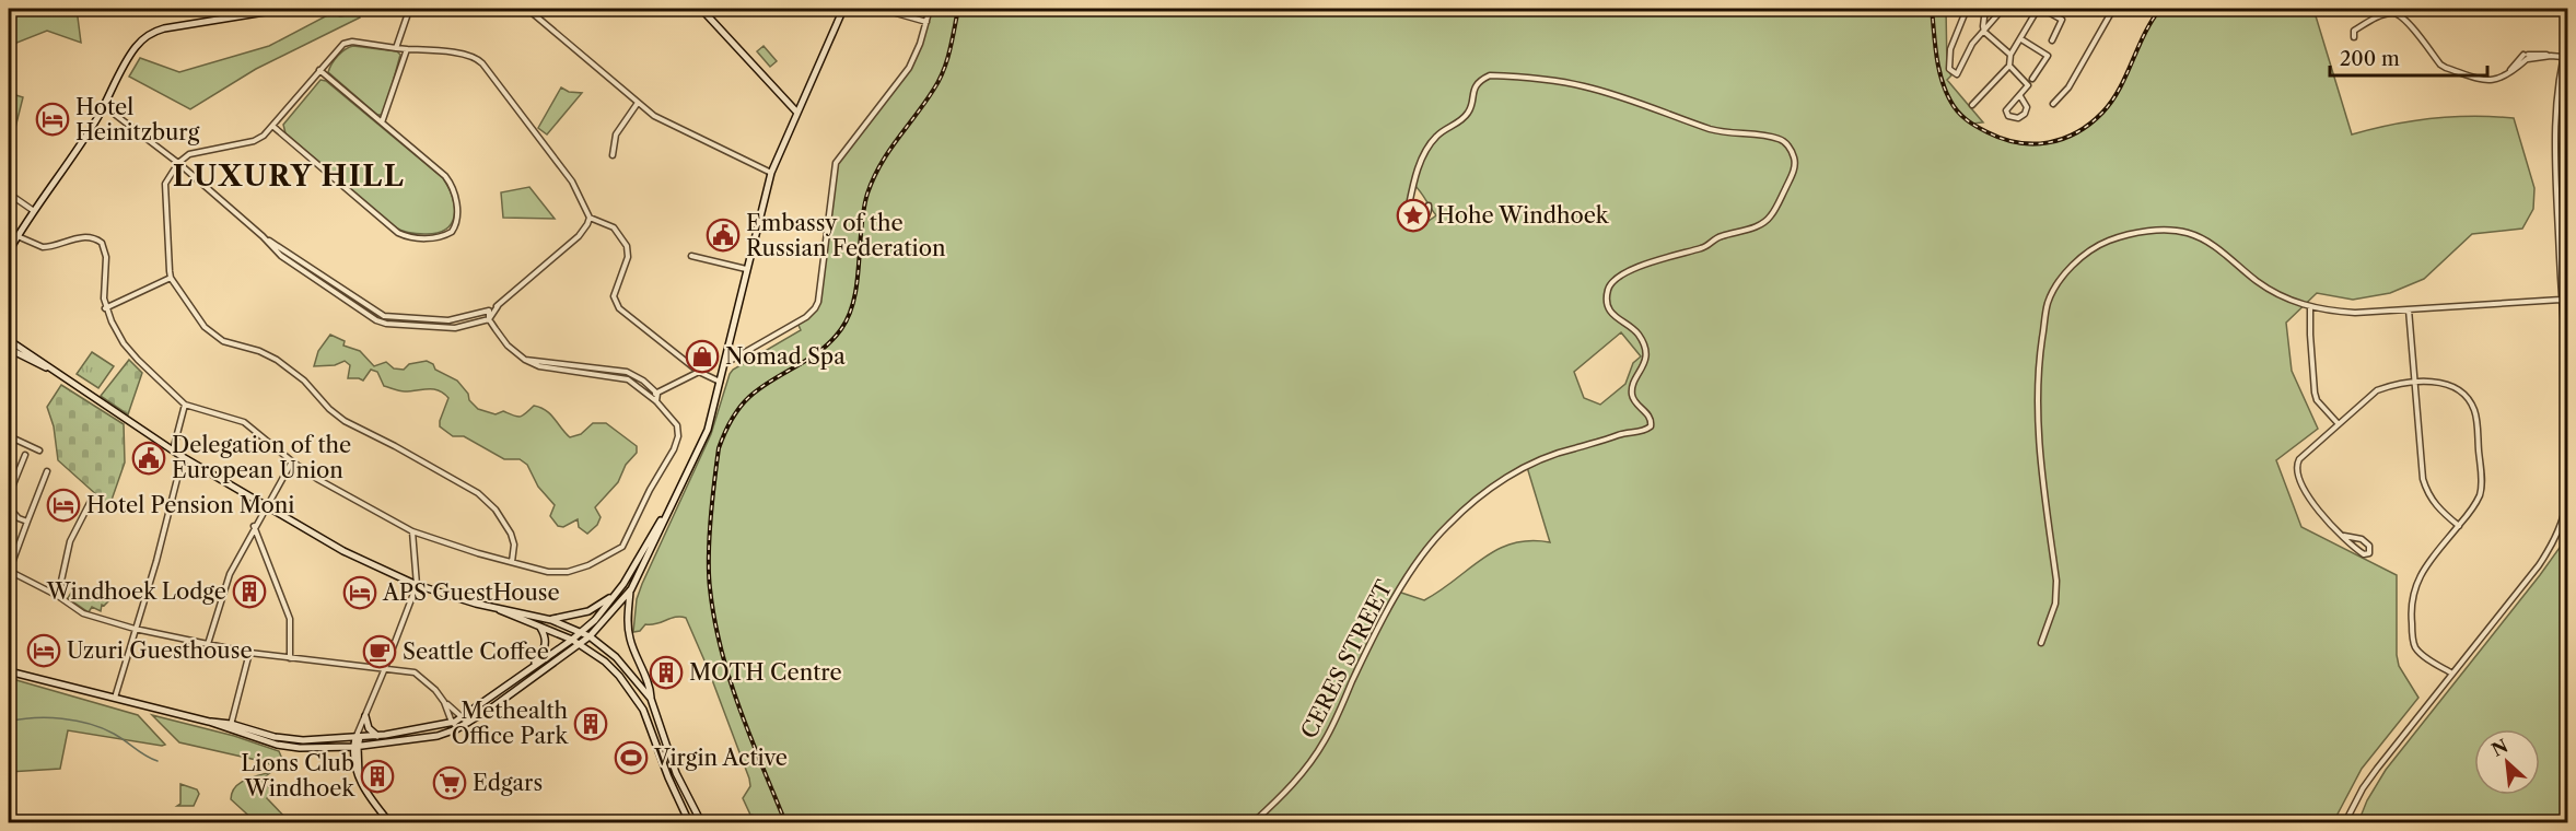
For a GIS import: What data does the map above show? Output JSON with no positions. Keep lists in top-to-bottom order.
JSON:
{
  "streets": {
    "street": ["CERES STREET"]
  },
  "districts": ["LUXURY HILL"],
  "places": {
    "hotel": [
      "Hotel Heinitzburg",
      "Hotel Pension Moni",
      "APS GuestHouse",
      "Uzuri Guesthouse"
    ],
    "place": ["Hohe Windhoek"],
    "public building": ["Embassy of the Russian Federation", "Delegation of the European Union"],
    "shop": ["Nomad Spa"],
    "building": [
      "Windhoek Lodge",
      "MOTH Centre",
      "Methealth Office Park",
      "Lions Club Windhoek"
    ],
    "cafe": ["Seattle Coffee"],
    "sports": ["Virgin Active"],
    "supermarket": ["Edgars"]
  },
  "scale_bar": "200 m",
  "north": "top left"
}
